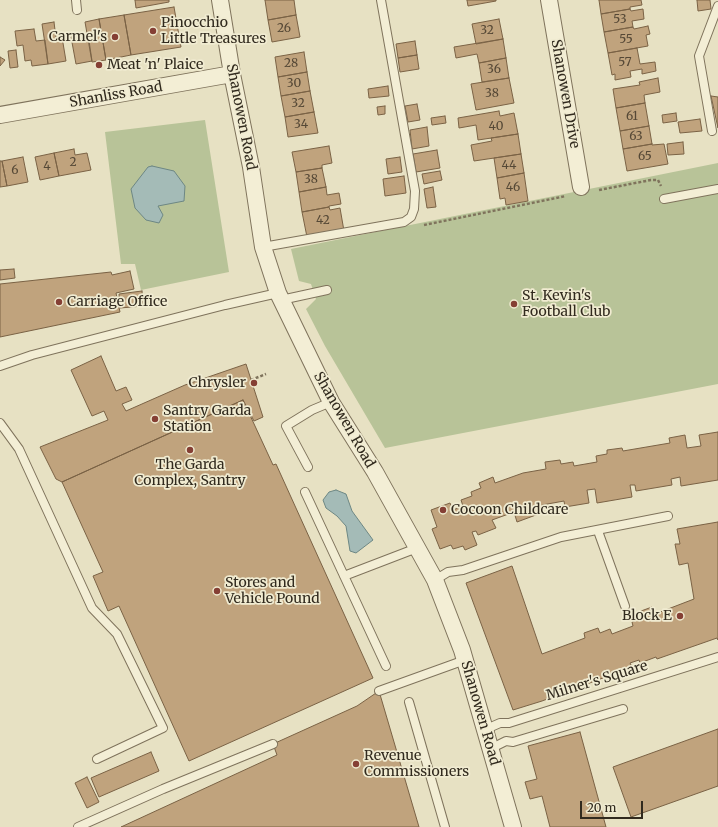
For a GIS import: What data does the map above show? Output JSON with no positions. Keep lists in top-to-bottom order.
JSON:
{
  "streets": {
    "street": ["Shanowen Drive", "Shanliss Road", "Shanowen Road"],
    "lane": ["Milner's Square"]
  },
  "crossings": [
    ["Shanliss Road", "Shanowen Road"],
    ["Shanowen Road", "Milner's Square"]
  ],
  "places": [
    "Pinocchio Little Treasures",
    "Carmel's",
    "Meat 'n' Plaice",
    "Carriage Office",
    "St. Kevin's Football Club",
    "Chrysler",
    "Santry Garda Station",
    "The Garda Complex, Santry",
    "Cocoon Childcare",
    "Stores and Vehicle Pound",
    "Block E",
    "Revenue Commissioners"
  ],
  "house_numbers": [
    "53",
    "26",
    "32",
    "55",
    "57",
    "28",
    "36",
    "30",
    "38",
    "32",
    "61",
    "34",
    "40",
    "63",
    "65",
    "2",
    "44",
    "4",
    "6",
    "38",
    "46",
    "42"
  ],
  "scale_bar": "20 m"
}
